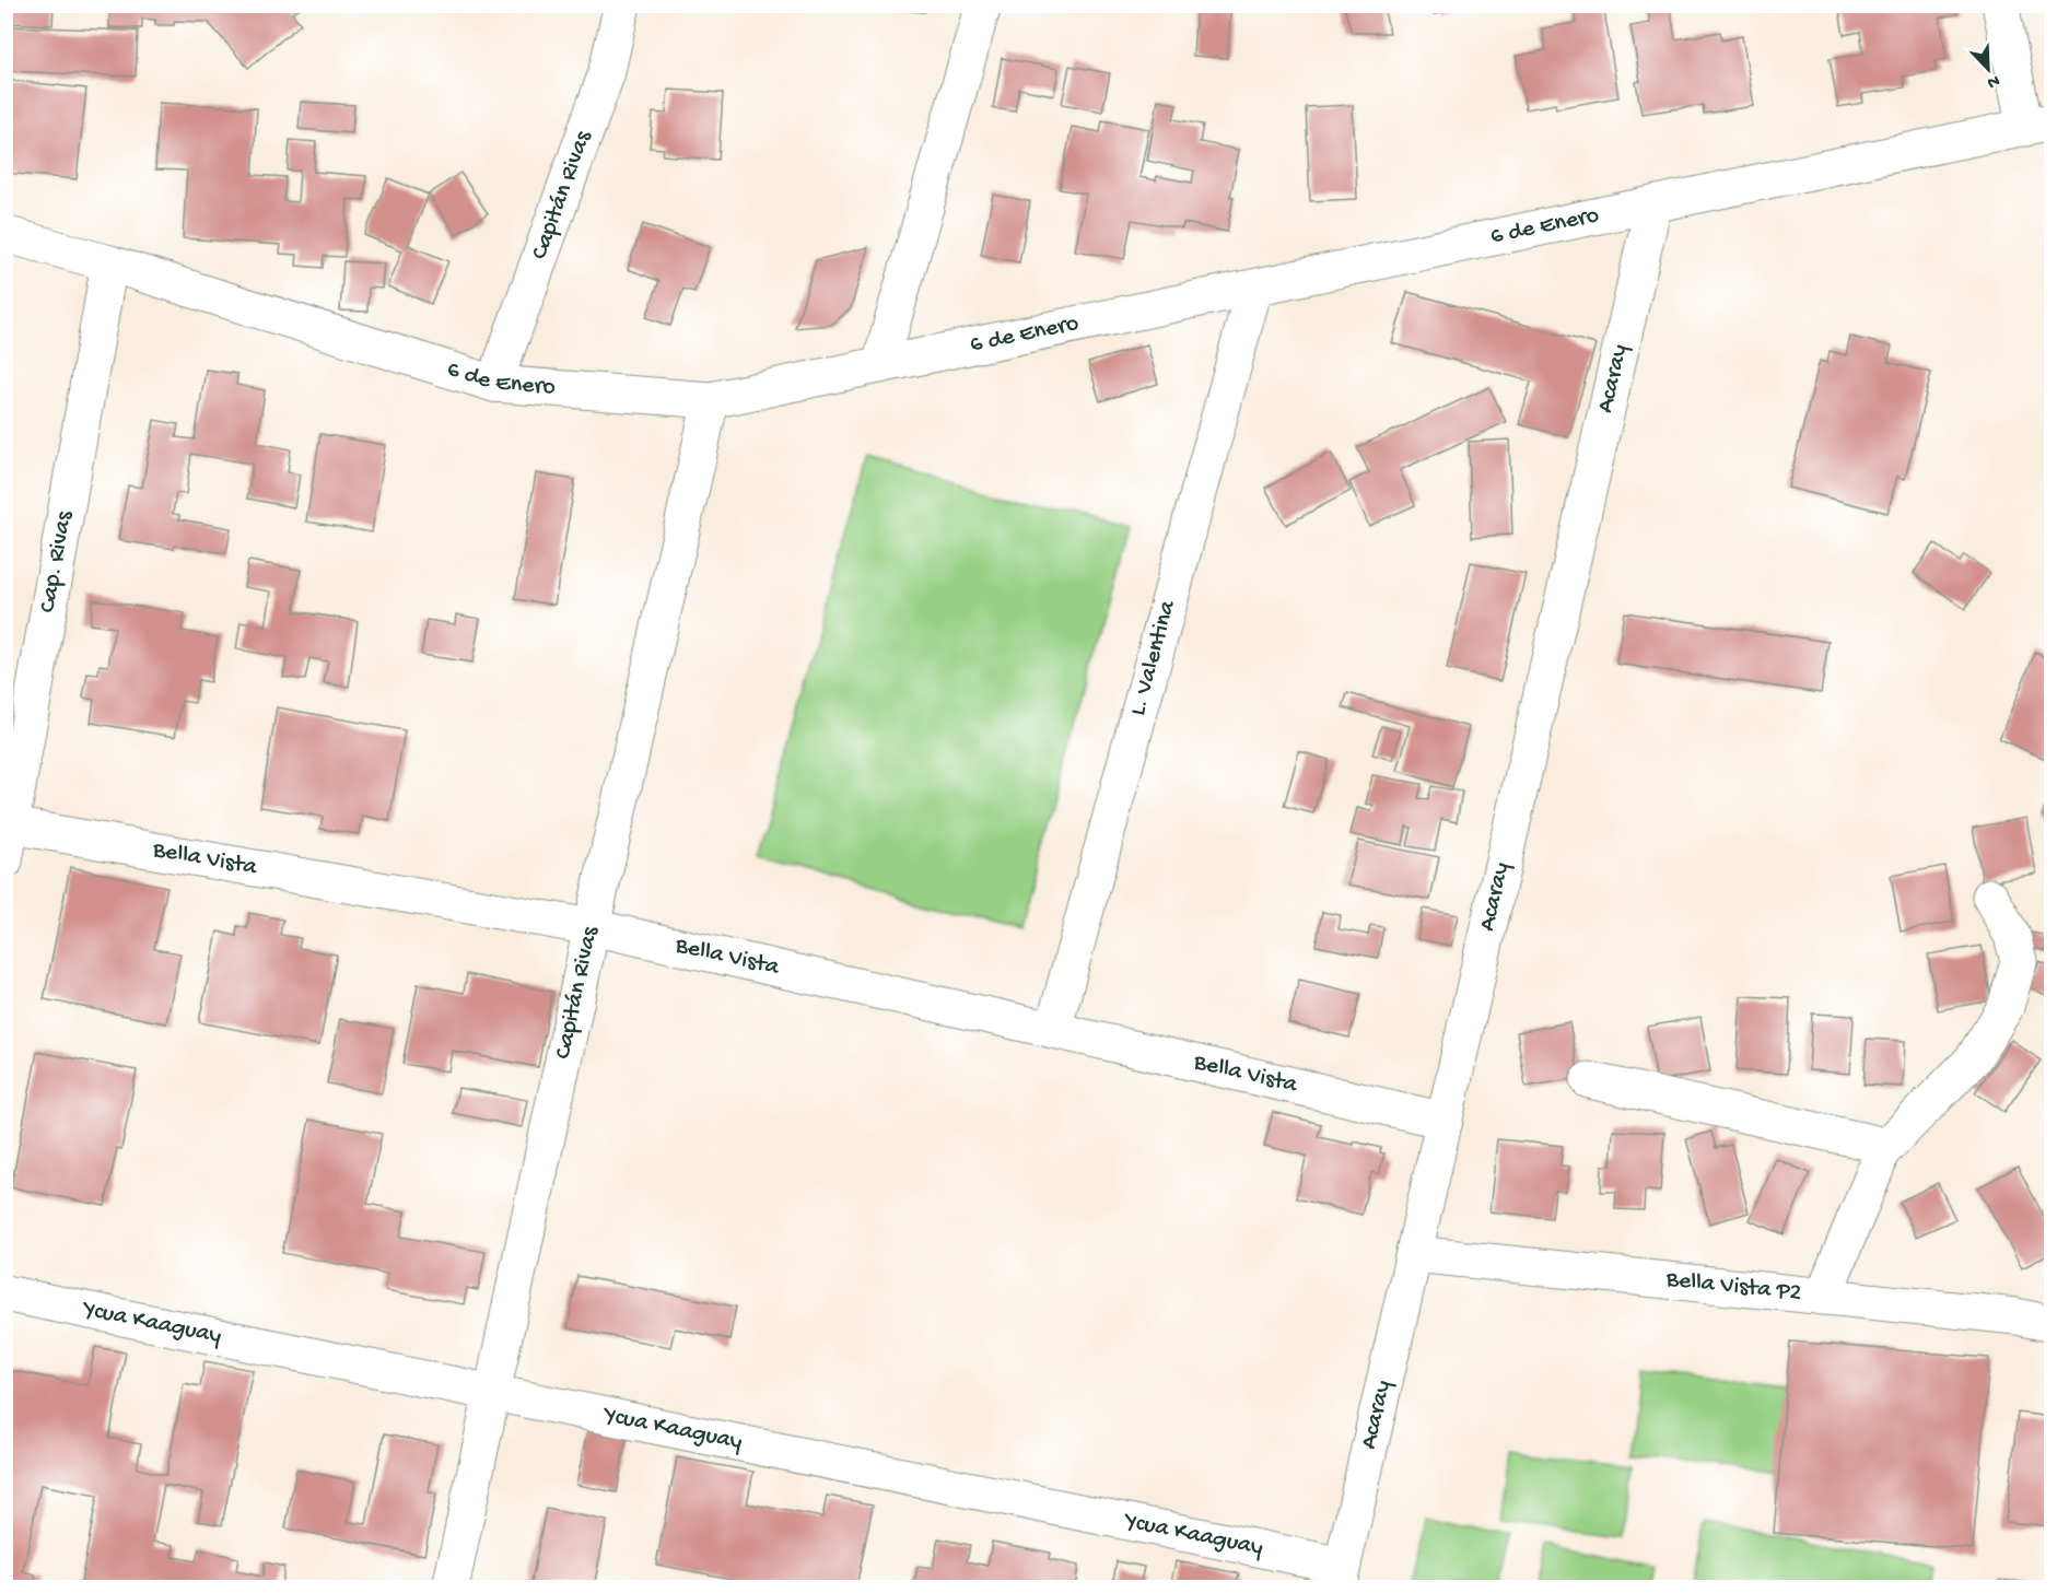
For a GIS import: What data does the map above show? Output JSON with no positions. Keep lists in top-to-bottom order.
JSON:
{
  "streets": {
    "street": [
      "Capitán Rivas",
      "6 de Enero",
      "Acaray",
      "Cap. Rivas",
      "L. Valentina",
      "Bella Vista",
      "Bella Vista P2",
      "Ycua Kaaguay"
    ]
  },
  "crossings": [
    ["Capitán Rivas", "6 de Enero"],
    ["Capitán Rivas", "Bella Vista"],
    ["Capitán Rivas", "Ycua Kaaguay"],
    ["6 de Enero", "Acaray"],
    ["6 de Enero", "Cap. Rivas"],
    ["6 de Enero", "L. Valentina"],
    ["Acaray", "Bella Vista"],
    ["Acaray", "Bella Vista P2"],
    ["Acaray", "Ycua Kaaguay"],
    ["Cap. Rivas", "Bella Vista"],
    ["L. Valentina", "Bella Vista"]
  ],
  "north": "bottom right"
}
